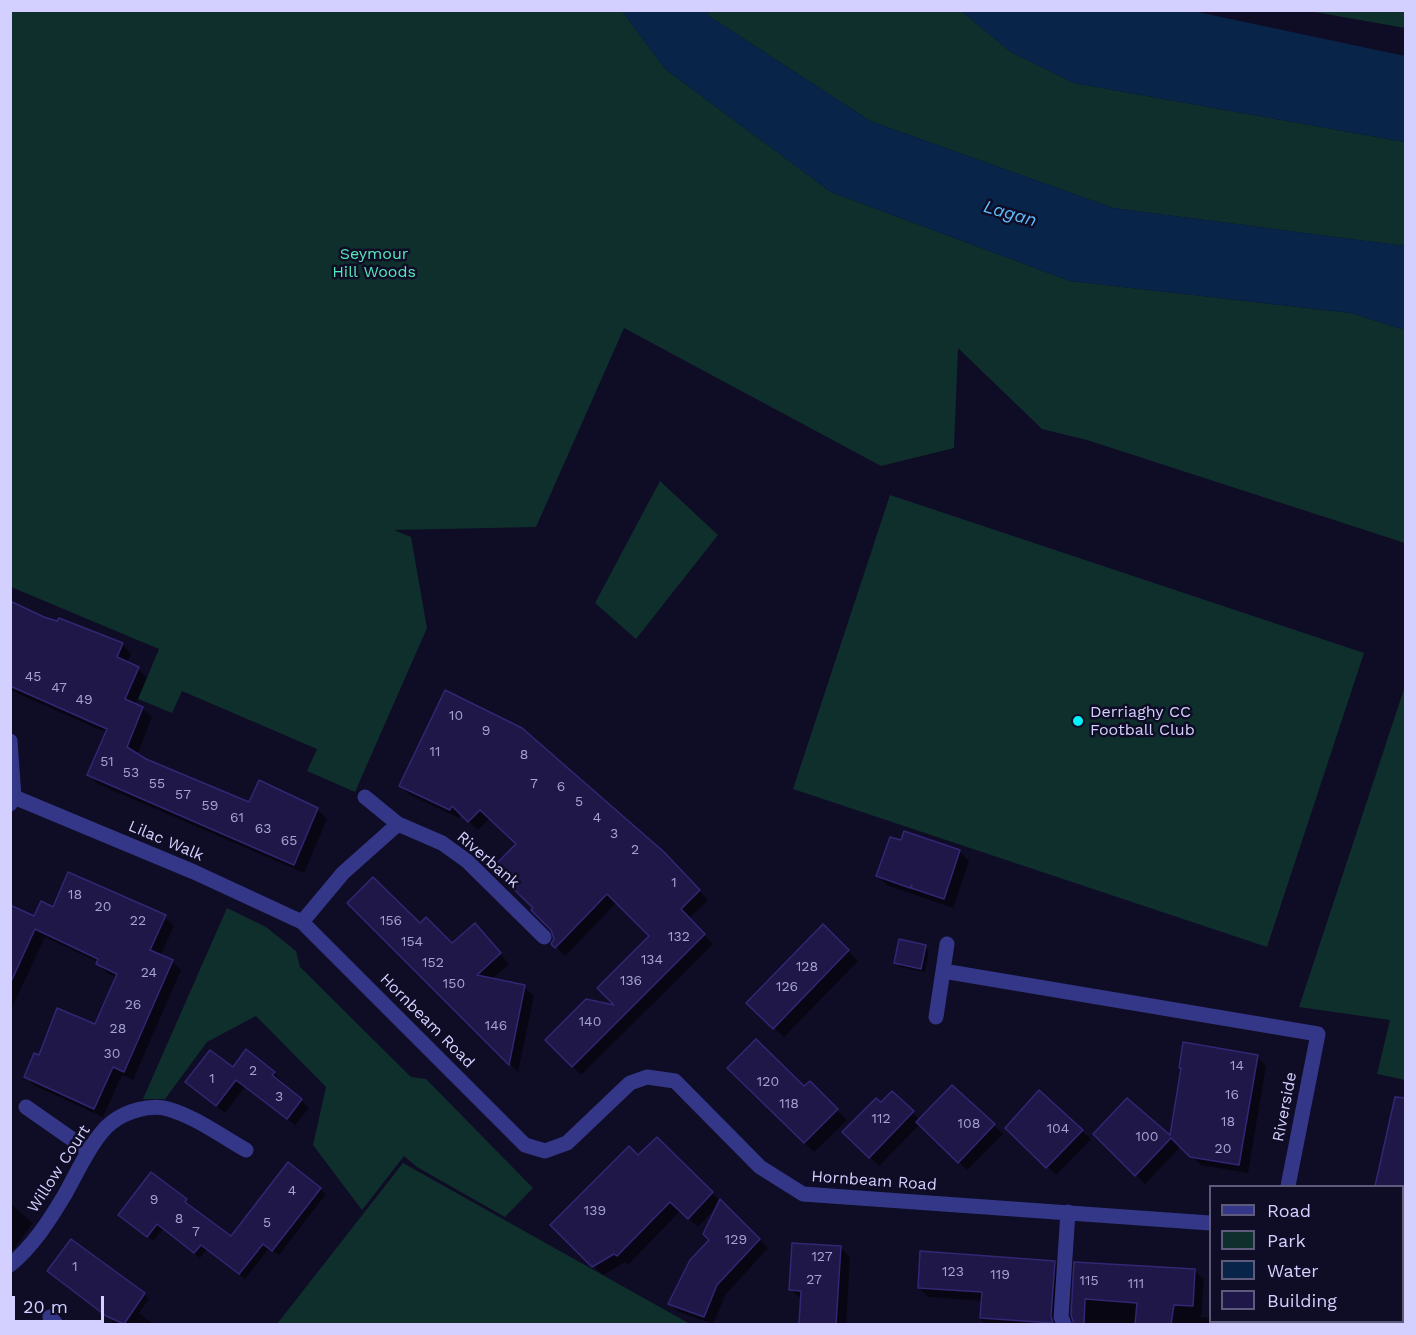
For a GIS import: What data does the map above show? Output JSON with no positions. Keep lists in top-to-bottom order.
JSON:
{
  "streets": {
    "street": [
      "Lilac Walk",
      "Riverbank",
      "Hornbeam Road",
      "Riverside",
      "Willow Court"
    ]
  },
  "crossings": [
    ["Lilac Walk", "Hornbeam Road"]
  ],
  "water": ["Lagan"],
  "parks": ["Seymour Hill Woods"],
  "places": ["Derriaghy CC Football Club"],
  "house_numbers": [
    "45",
    "47",
    "49",
    "10",
    "9",
    "11",
    "8",
    "51",
    "53",
    "55",
    "7",
    "6",
    "57",
    "5",
    "59",
    "61",
    "4",
    "63",
    "3",
    "65",
    "2",
    "1",
    "18",
    "20",
    "22",
    "156",
    "132",
    "154",
    "134",
    "152",
    "128",
    "24",
    "136",
    "150",
    "126",
    "26",
    "140",
    "146",
    "28",
    "30",
    "14",
    "2",
    "1",
    "120",
    "16",
    "3",
    "118",
    "112",
    "18",
    "108",
    "104",
    "100",
    "20",
    "4",
    "9",
    "139",
    "8",
    "5",
    "7",
    "129",
    "127",
    "1",
    "123",
    "119",
    "27",
    "115",
    "111"
  ],
  "legend": [
    "Road",
    "Park",
    "Water",
    "Building"
  ],
  "scale_bar": "20 m"
}
